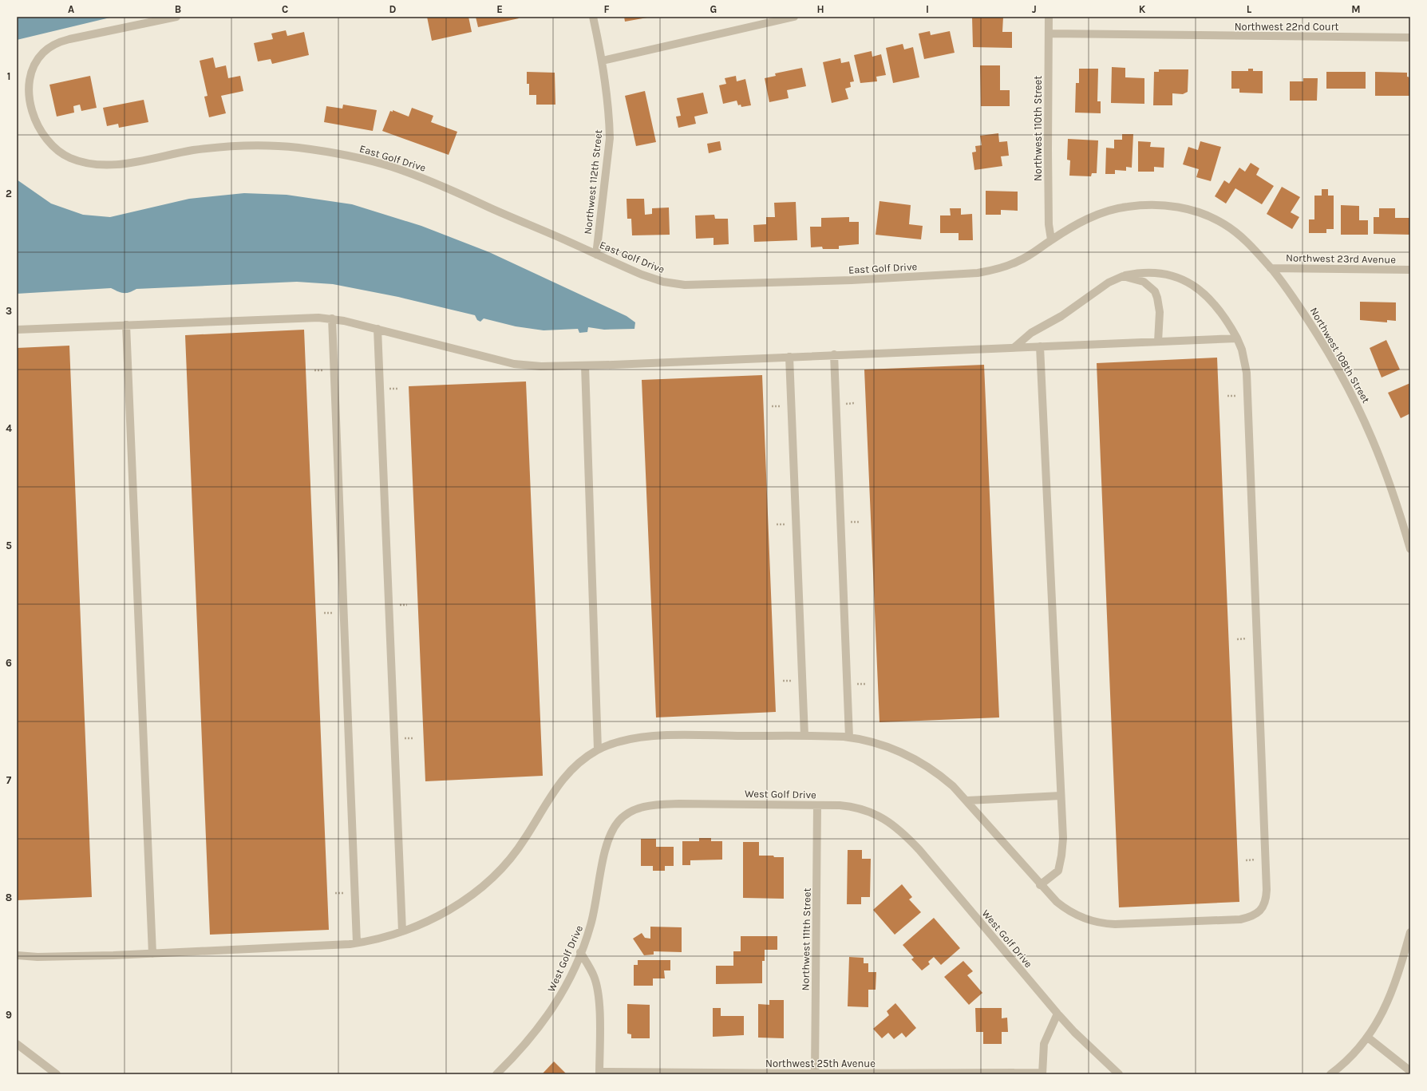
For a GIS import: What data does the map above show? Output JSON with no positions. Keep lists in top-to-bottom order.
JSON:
{
  "streets": {
    "street": [
      "Northwest 22nd Court",
      "Northwest 110th Street",
      "East Golf Drive",
      "Northwest 112th Street",
      "Northwest 23rd Avenue",
      "Northwest 108th Street",
      "West Golf Drive",
      "Northwest 111th Street",
      "Northwest 25th Avenue"
    ]
  },
  "crossings": [
    ["Northwest 22nd Court", "Northwest 110th Street"],
    ["Northwest 110th Street", "East Golf Drive"],
    ["East Golf Drive", "Northwest 112th Street"],
    ["East Golf Drive", "Northwest 23rd Avenue"],
    ["East Golf Drive", "Northwest 108th Street"],
    ["Northwest 23rd Avenue", "Northwest 108th Street"],
    ["West Golf Drive", "Northwest 111th Street"],
    ["Northwest 111th Street", "Northwest 25th Avenue"]
  ],
  "grid": {
    "columns": [
      "A",
      "B",
      "C",
      "D",
      "E",
      "F",
      "G",
      "H",
      "I",
      "J",
      "K",
      "L",
      "M"
    ],
    "rows": [
      "1",
      "2",
      "3",
      "4",
      "5",
      "6",
      "7",
      "8",
      "9"
    ]
  }
}
